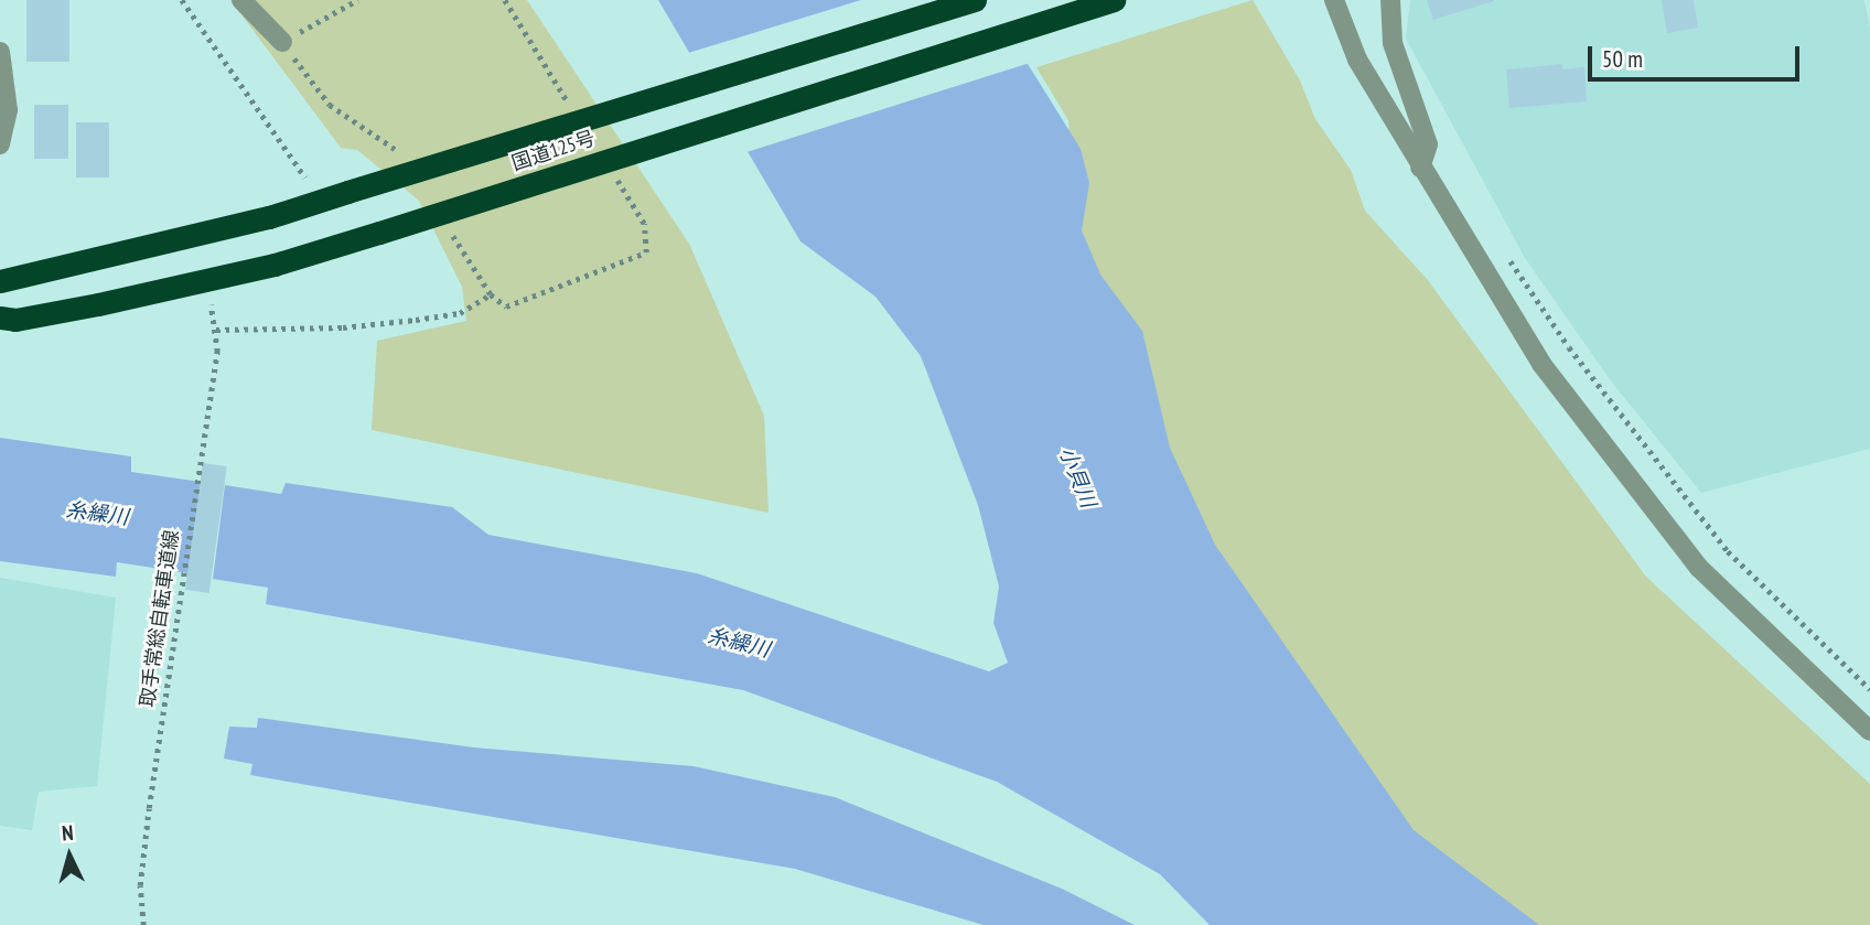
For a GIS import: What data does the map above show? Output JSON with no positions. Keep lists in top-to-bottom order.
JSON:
{
  "streets": {
    "highway": ["国道125号"],
    "path": ["取手常総自転車道線"]
  },
  "water": ["小貝川", "糸繰川"],
  "scale_bar": "50 m",
  "north": "top"
}
